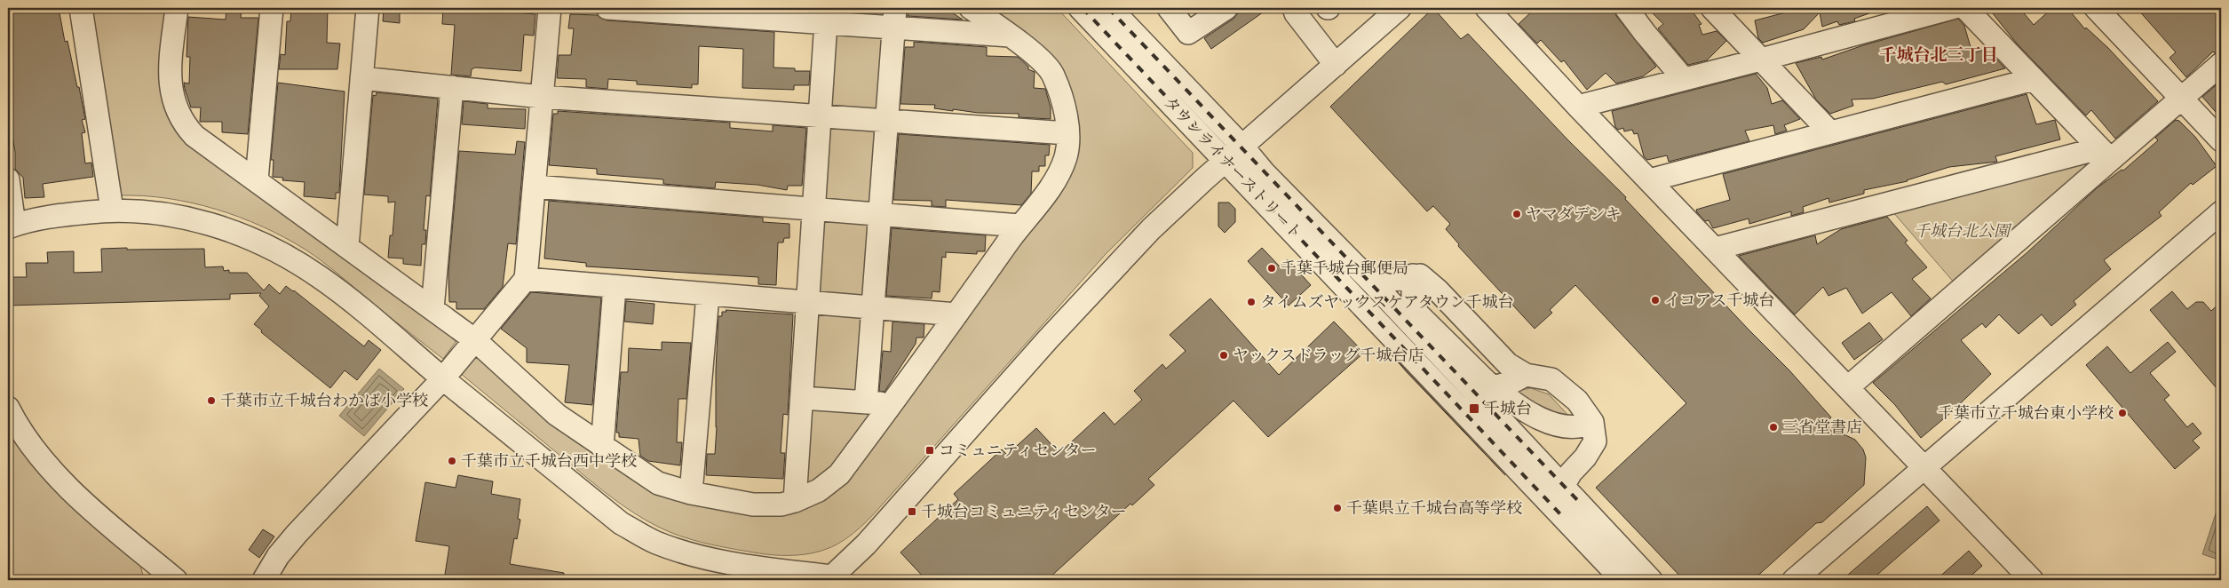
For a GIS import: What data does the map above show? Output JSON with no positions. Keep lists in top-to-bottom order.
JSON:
{
  "streets": {
    "street": ["タウンライナーストリート"]
  },
  "districts": ["千城台北三丁目"],
  "parks": ["千城台北公園"],
  "places": {
    "other": [
      "ヤマダデンキ",
      "千葉千城台郵便局",
      "イコアス千城台",
      "タイムズヤックスケアタウン千城台",
      "ヤックスドラッグ千城台店",
      "千葉市立千城台わかば小学校",
      "千葉市立千城台東小学校",
      "三省堂書店",
      "千葉市立千城台西中学校",
      "千葉県立千城台高等学校"
    ],
    "transit": ["千城台", "コミュニティセンター", "千城台コミュニティセンター"]
  }
}
